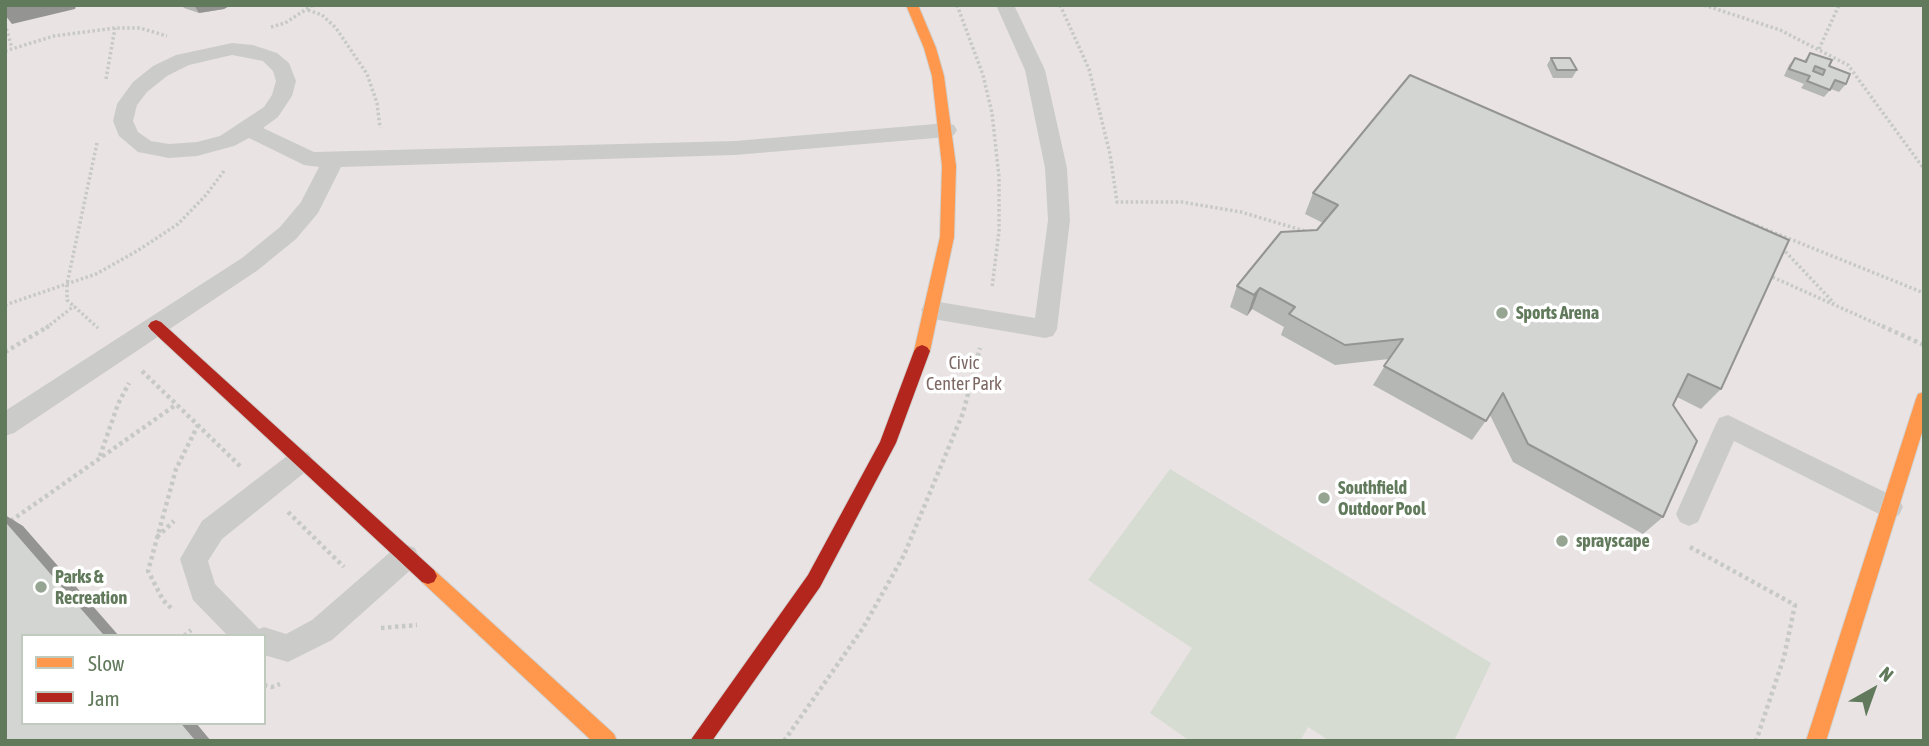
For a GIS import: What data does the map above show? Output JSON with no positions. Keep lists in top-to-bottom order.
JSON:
{
  "parks": ["Civic Center Park"],
  "places": [
    "Sports Arena",
    "Southfield Outdoor Pool",
    "sprayscape",
    "Parks & Recreation"
  ],
  "legend": ["Slow", "Jam"],
  "north": "top right"
}
